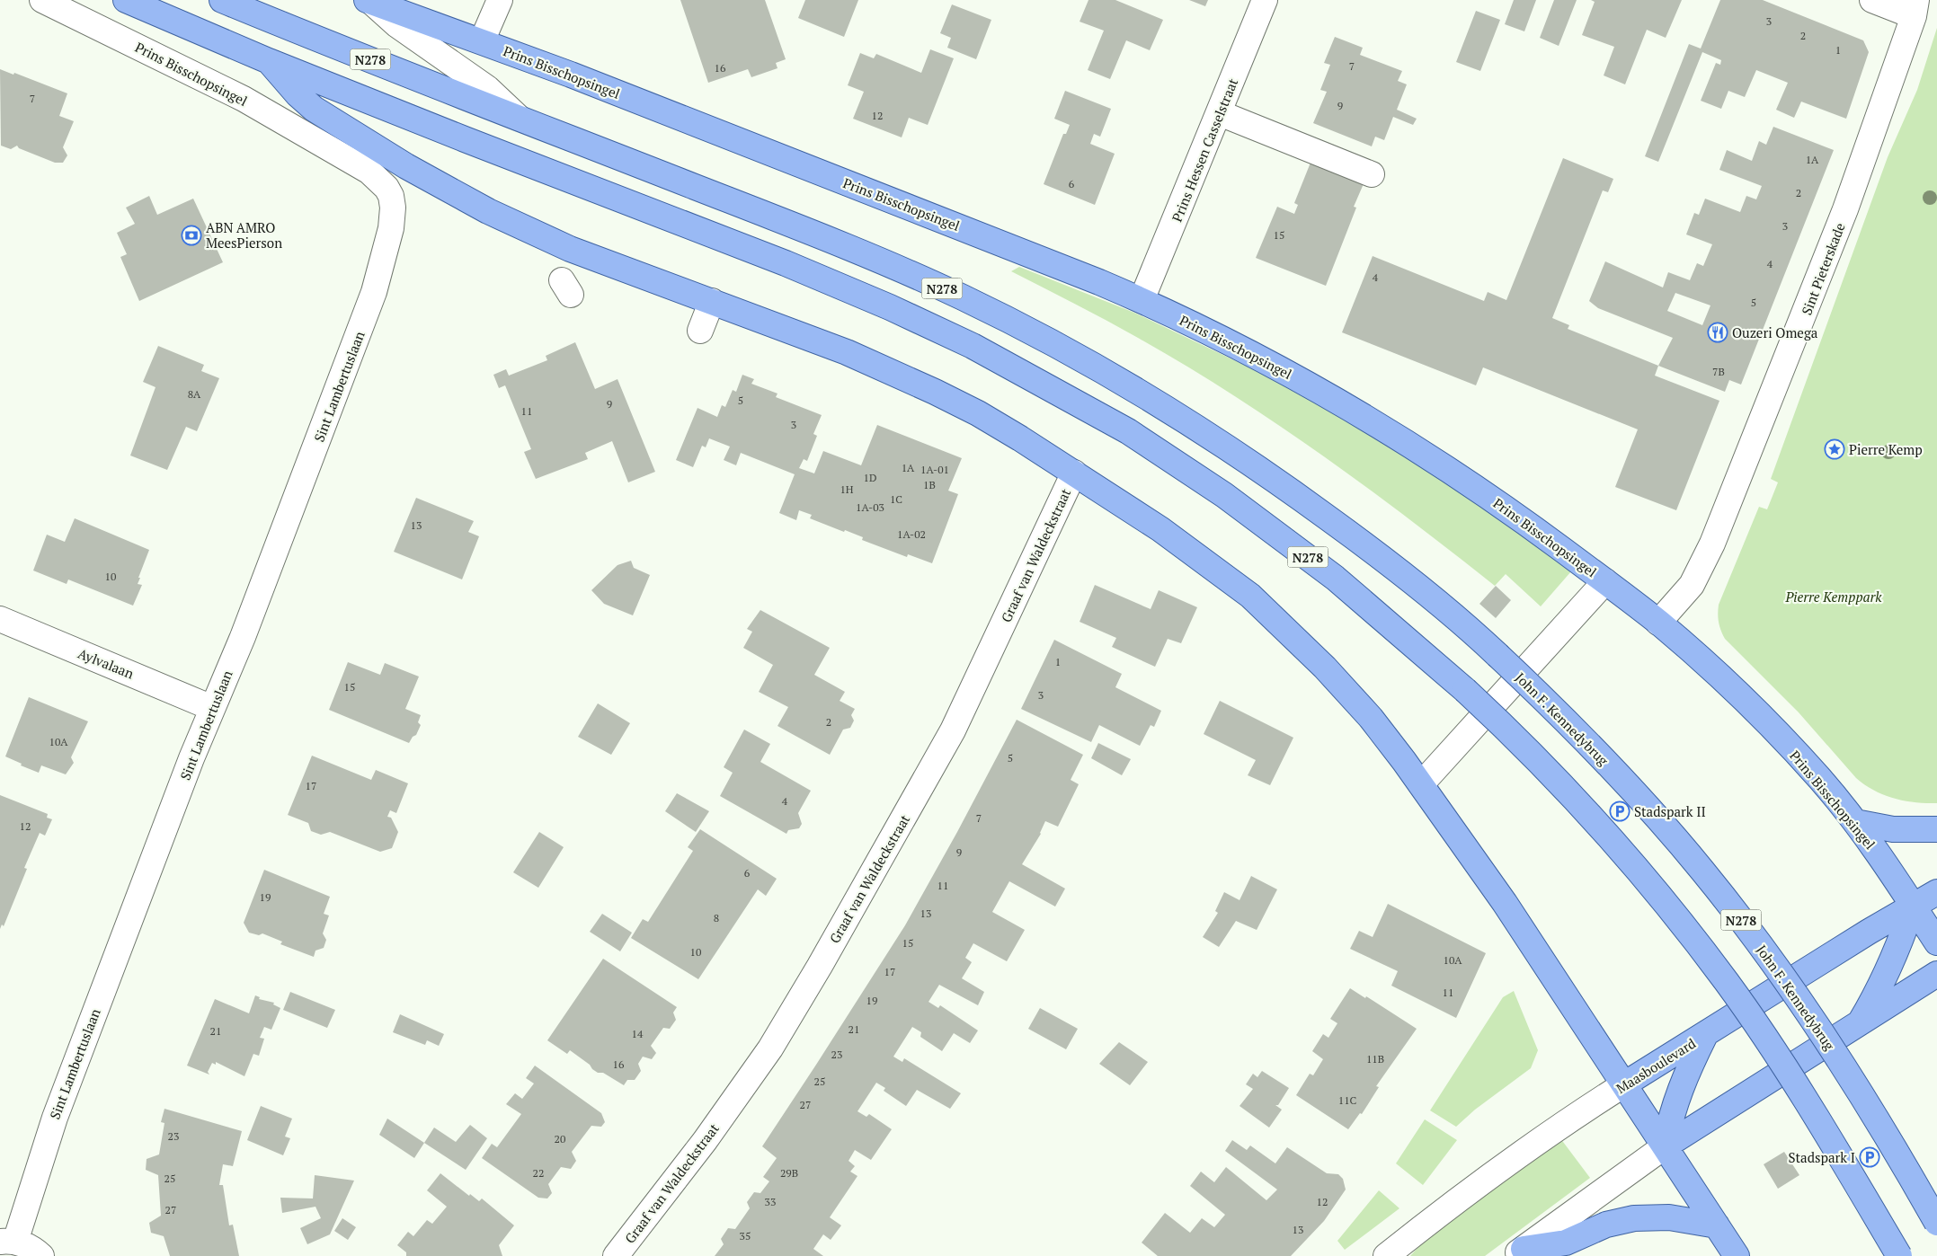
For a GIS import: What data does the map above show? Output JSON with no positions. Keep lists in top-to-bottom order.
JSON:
{
  "streets": {
    "main road": [
      "N278",
      "Prins Bisschopsingel",
      "John F. Kennedybrug",
      "Maasboulevard"
    ],
    "street": [
      "Prins Hessen Casselstraat",
      "Sint Pieterskade",
      "Sint Lambertuslaan",
      "Graaf van Waldeckstraat",
      "Aylvalaan"
    ]
  },
  "crossings": [
    ["Prins Bisschopsingel", "Prins Hessen Casselstraat"],
    ["Prins Bisschopsingel", "Sint Pieterskade"],
    ["Prins Bisschopsingel", "Sint Lambertuslaan"],
    ["Prins Bisschopsingel", "John F. Kennedybrug"],
    ["Prins Bisschopsingel", "Maasboulevard"],
    ["Sint Lambertuslaan", "Aylvalaan"]
  ],
  "parks": ["Pierre Kemppark"],
  "places": {
    "bank": ["ABN AMRO MeesPierson"],
    "restaurant": ["Ouzeri Omega"],
    "place": ["Pierre Kemp"],
    "parking": ["Stadspark II", "Stadspark I"]
  },
  "house_numbers": [
    "3",
    "2",
    "1",
    "7",
    "16",
    "7",
    "9",
    "12",
    "1A",
    "6",
    "2",
    "3",
    "15",
    "4",
    "4",
    "5",
    "7B",
    "8A",
    "5",
    "9",
    "11",
    "3",
    "1A",
    "1A-01",
    "1D",
    "1B",
    "1H",
    "1C",
    "1A-03",
    "13",
    "1A-02",
    "10",
    "1",
    "15",
    "3",
    "2",
    "10A",
    "5",
    "17",
    "4",
    "7",
    "12",
    "9",
    "6",
    "11",
    "19",
    "13",
    "8",
    "15",
    "10",
    "10A",
    "17",
    "11",
    "19",
    "21",
    "21",
    "14",
    "23",
    "11B",
    "16",
    "25",
    "11C",
    "27",
    "23",
    "20",
    "22",
    "29B",
    "25",
    "33",
    "12",
    "27",
    "13",
    "35"
  ]
}
